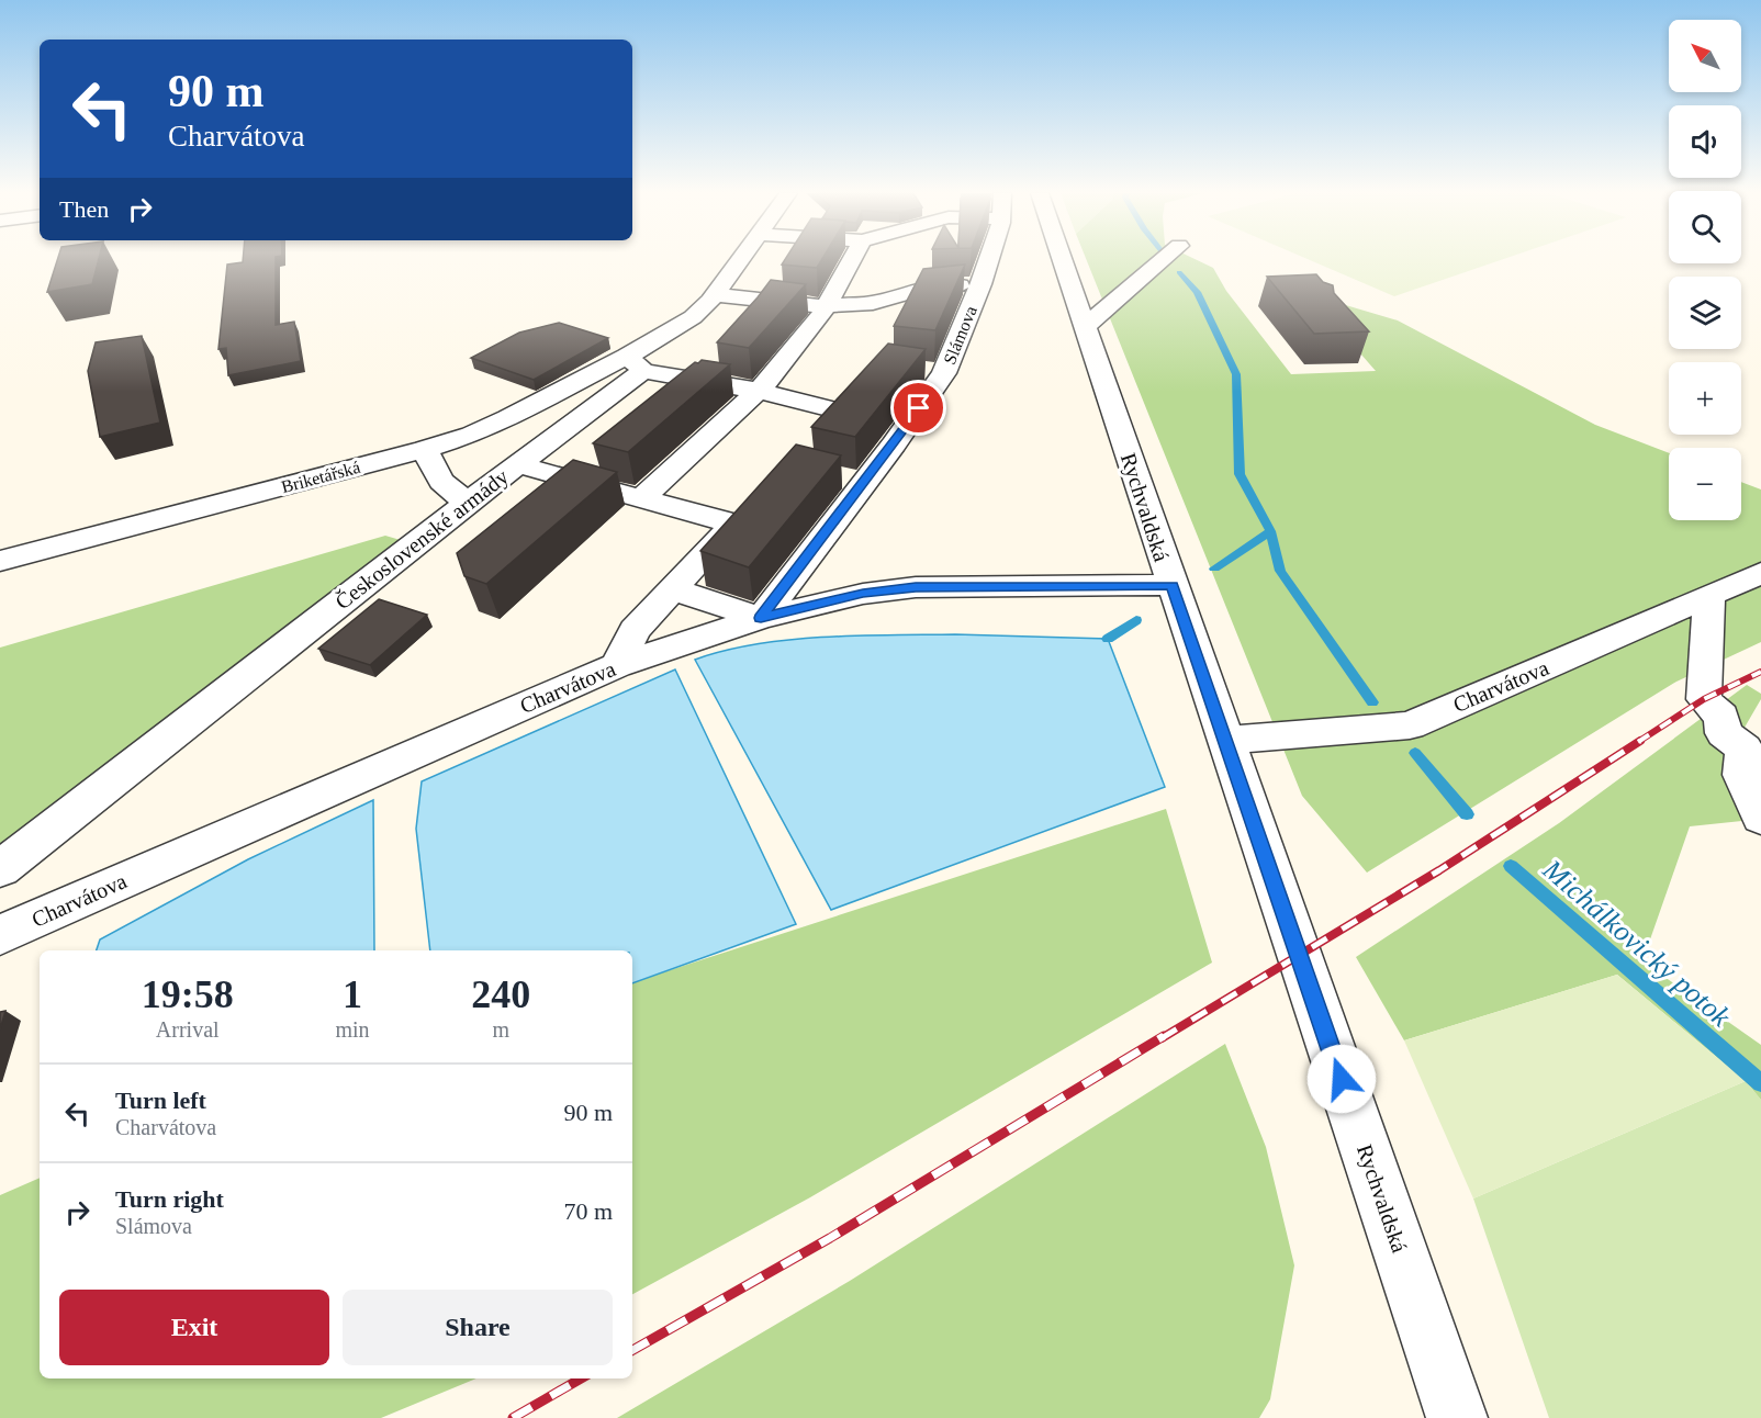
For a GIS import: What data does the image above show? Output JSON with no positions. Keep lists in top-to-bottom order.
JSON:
{
  "streets": {
    "street": [
      "Slámova",
      "Briketářská",
      "Rychvaldská",
      "Československé armády",
      "Charvátova"
    ]
  },
  "crossings": [
    ["Slámova", "Charvátova"],
    ["Briketářská", "Československé armády"],
    ["Rychvaldská", "Charvátova"]
  ],
  "water": ["Michálkovický potok"],
  "north": "top left",
  "page": {
    "map_buttons": ["+", "−"],
    "turn": ["90 m", "Charvátova"],
    "then": "Then",
    "eta": [
      "19:58",
      "Arrival",
      "1",
      "min",
      "240",
      "m"
    ],
    "list": [
      {
        "name": "Turn left",
        "note": "Charvátova",
        "value": "90 m"
      },
      {
        "name": "Turn right",
        "note": "Slámova",
        "value": "70 m"
      }
    ],
    "buttons": ["Exit", "Share"]
  }
}
